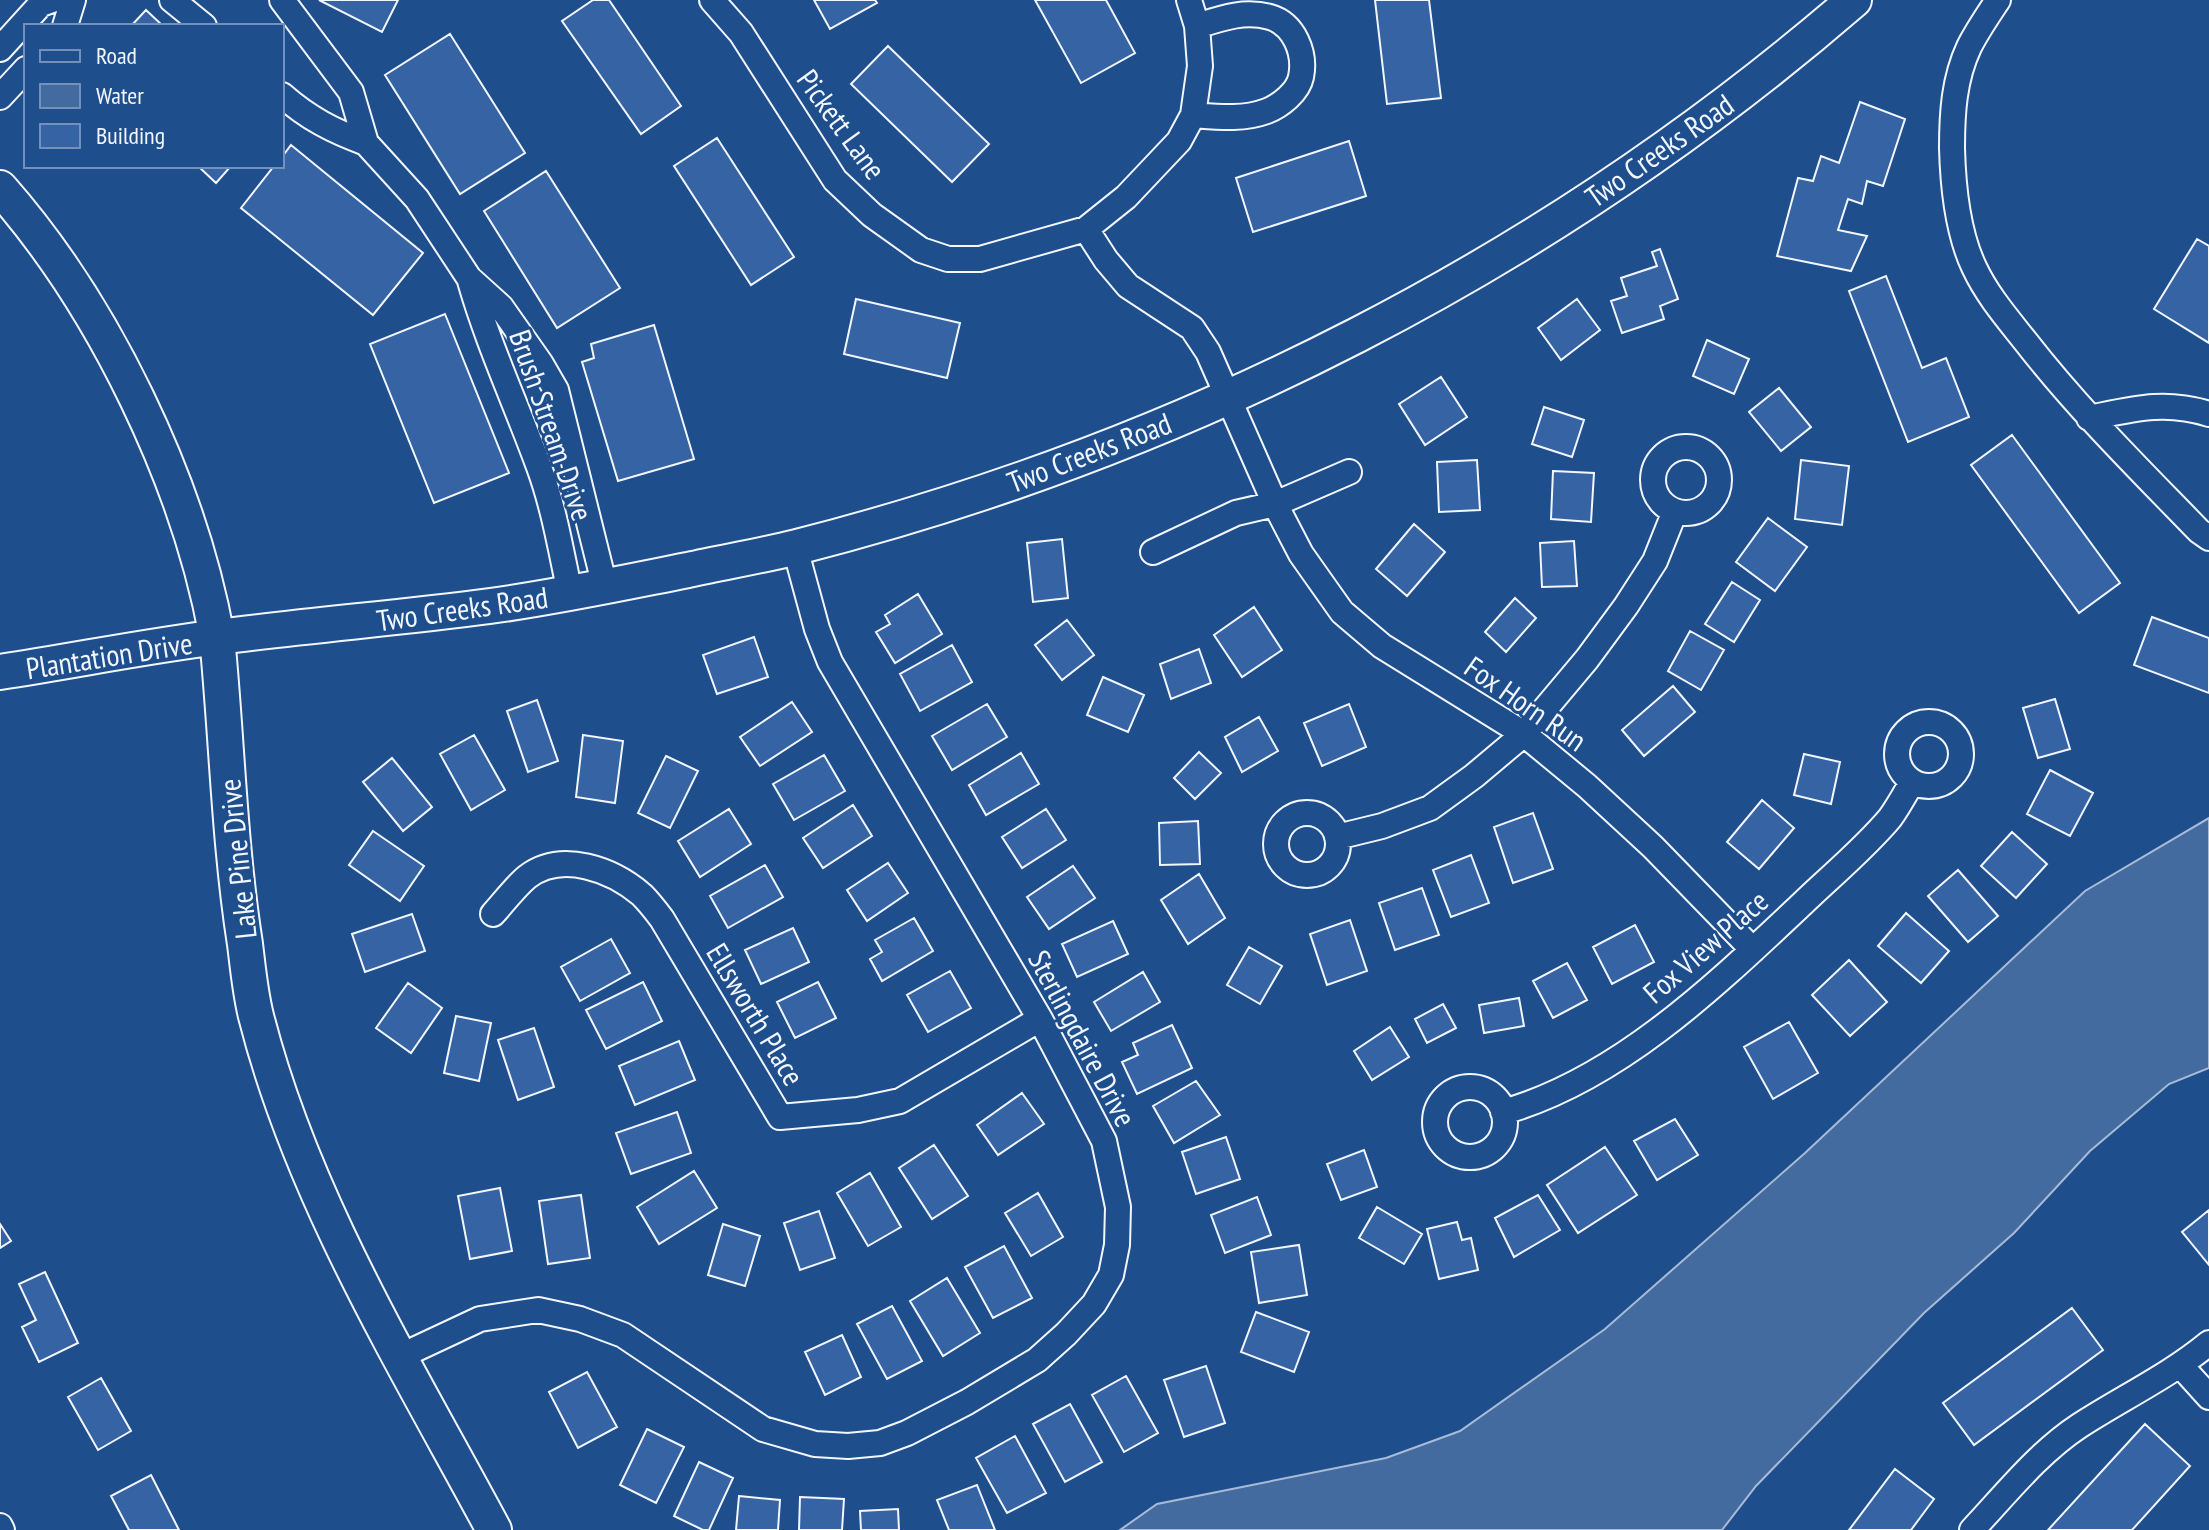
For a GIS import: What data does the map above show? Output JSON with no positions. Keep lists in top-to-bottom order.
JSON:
{
  "streets": {
    "street": [
      "Pickett Lane",
      "Two Creeks Road",
      "Brush Stream Drive",
      "Plantation Drive",
      "Fox Horn Run",
      "Lake Pine Drive",
      "Fox View Place",
      "Ellsworth Place",
      "Sterlingdaire Drive"
    ]
  },
  "crossings": [
    ["Pickett Lane", "Fox Horn Run"],
    ["Two Creeks Road", "Brush Stream Drive"],
    ["Two Creeks Road", "Plantation Drive"],
    ["Two Creeks Road", "Fox Horn Run"],
    ["Two Creeks Road", "Lake Pine Drive"],
    ["Two Creeks Road", "Sterlingdaire Drive"],
    ["Plantation Drive", "Lake Pine Drive"],
    ["Fox Horn Run", "Fox View Place"],
    ["Lake Pine Drive", "Sterlingdaire Drive"],
    ["Ellsworth Place", "Sterlingdaire Drive"]
  ],
  "legend": ["Road", "Water", "Building"]
}
